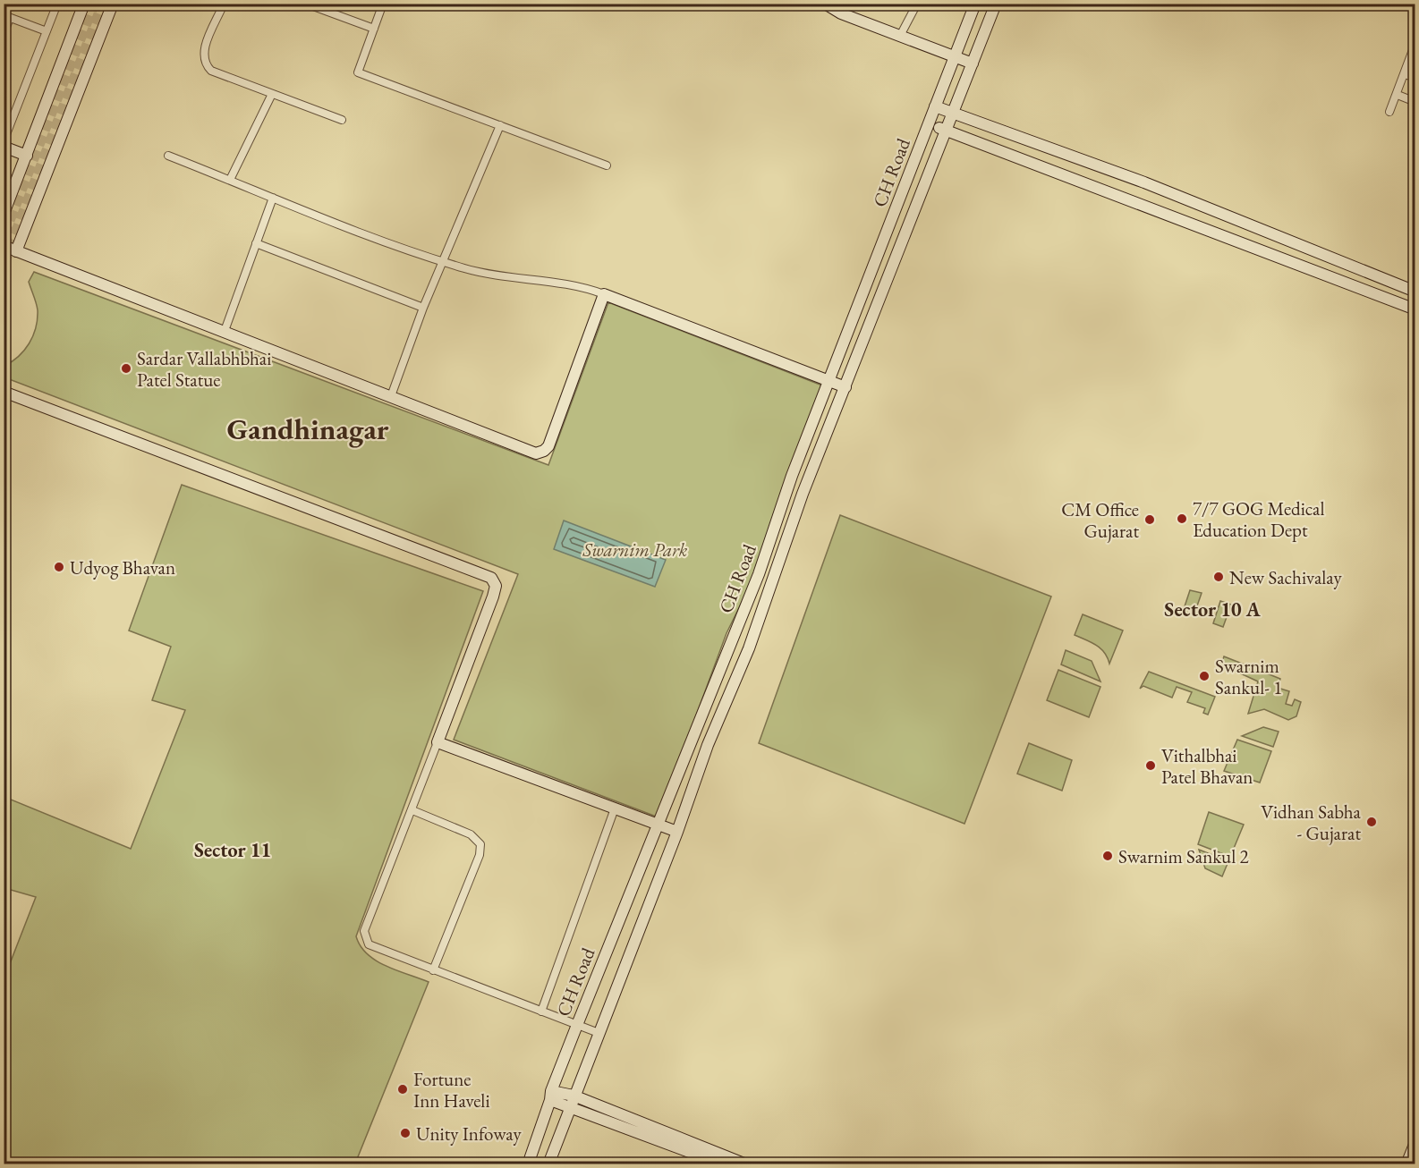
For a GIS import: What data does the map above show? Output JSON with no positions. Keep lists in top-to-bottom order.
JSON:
{
  "streets": {
    "street": ["CH Road"]
  },
  "districts": ["Gandhinagar", "Sector 10 A", "Sector 11"],
  "parks": ["Swarnim Park"],
  "places": [
    "Sardar Vallabhbhai Patel Statue",
    "7/7 GOG Medical Education Dept",
    "CM Office Gujarat",
    "Udyog Bhavan",
    "New Sachivalay",
    "Swarnim Sankul- 1",
    "Vithalbhai Patel Bhavan",
    "Vidhan Sabha - Gujarat",
    "Swarnim Sankul 2",
    "Fortune Inn Haveli",
    "Unity Infoway"
  ]
}
